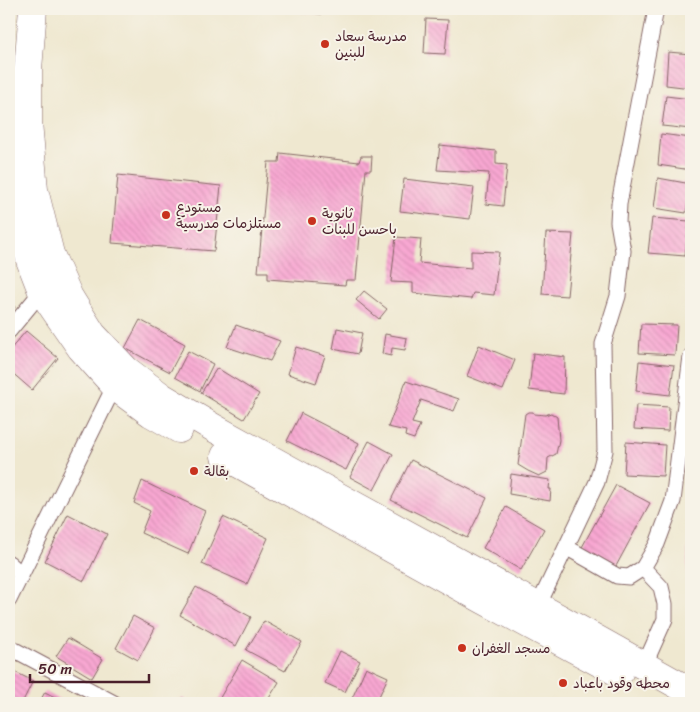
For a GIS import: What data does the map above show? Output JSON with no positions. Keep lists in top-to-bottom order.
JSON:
{
  "places": [
    "مدرسة سعاد للبنين",
    "مستودع مستلزمات مدرسية",
    "ثانوية باحسن للبنات",
    "بقالة",
    "مسجد الغفران",
    "محطه وقود باعباد"
  ],
  "scale_bar": "50 m"
}
